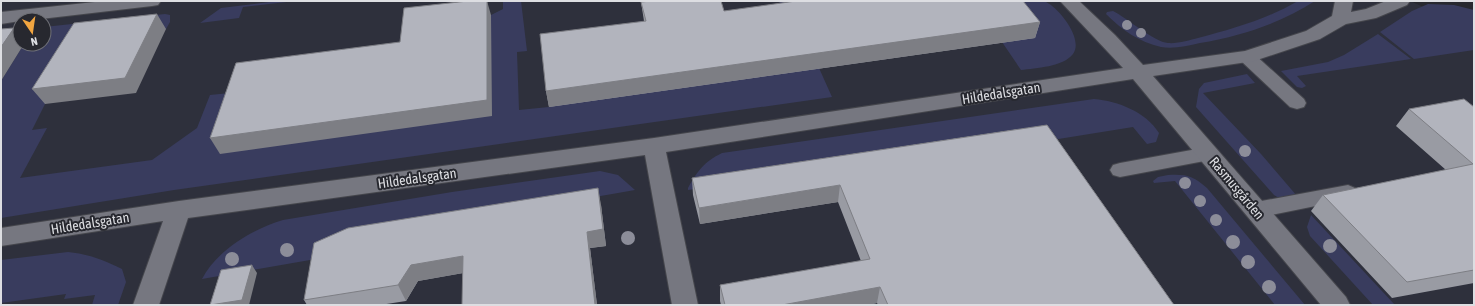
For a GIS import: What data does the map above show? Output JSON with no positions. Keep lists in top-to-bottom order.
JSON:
{
  "streets": {
    "street": ["Hildedalsgatan", "Rasmusgården"]
  },
  "crossings": [
    ["Hildedalsgatan", "Rasmusgården"]
  ],
  "north": "bottom"
}
